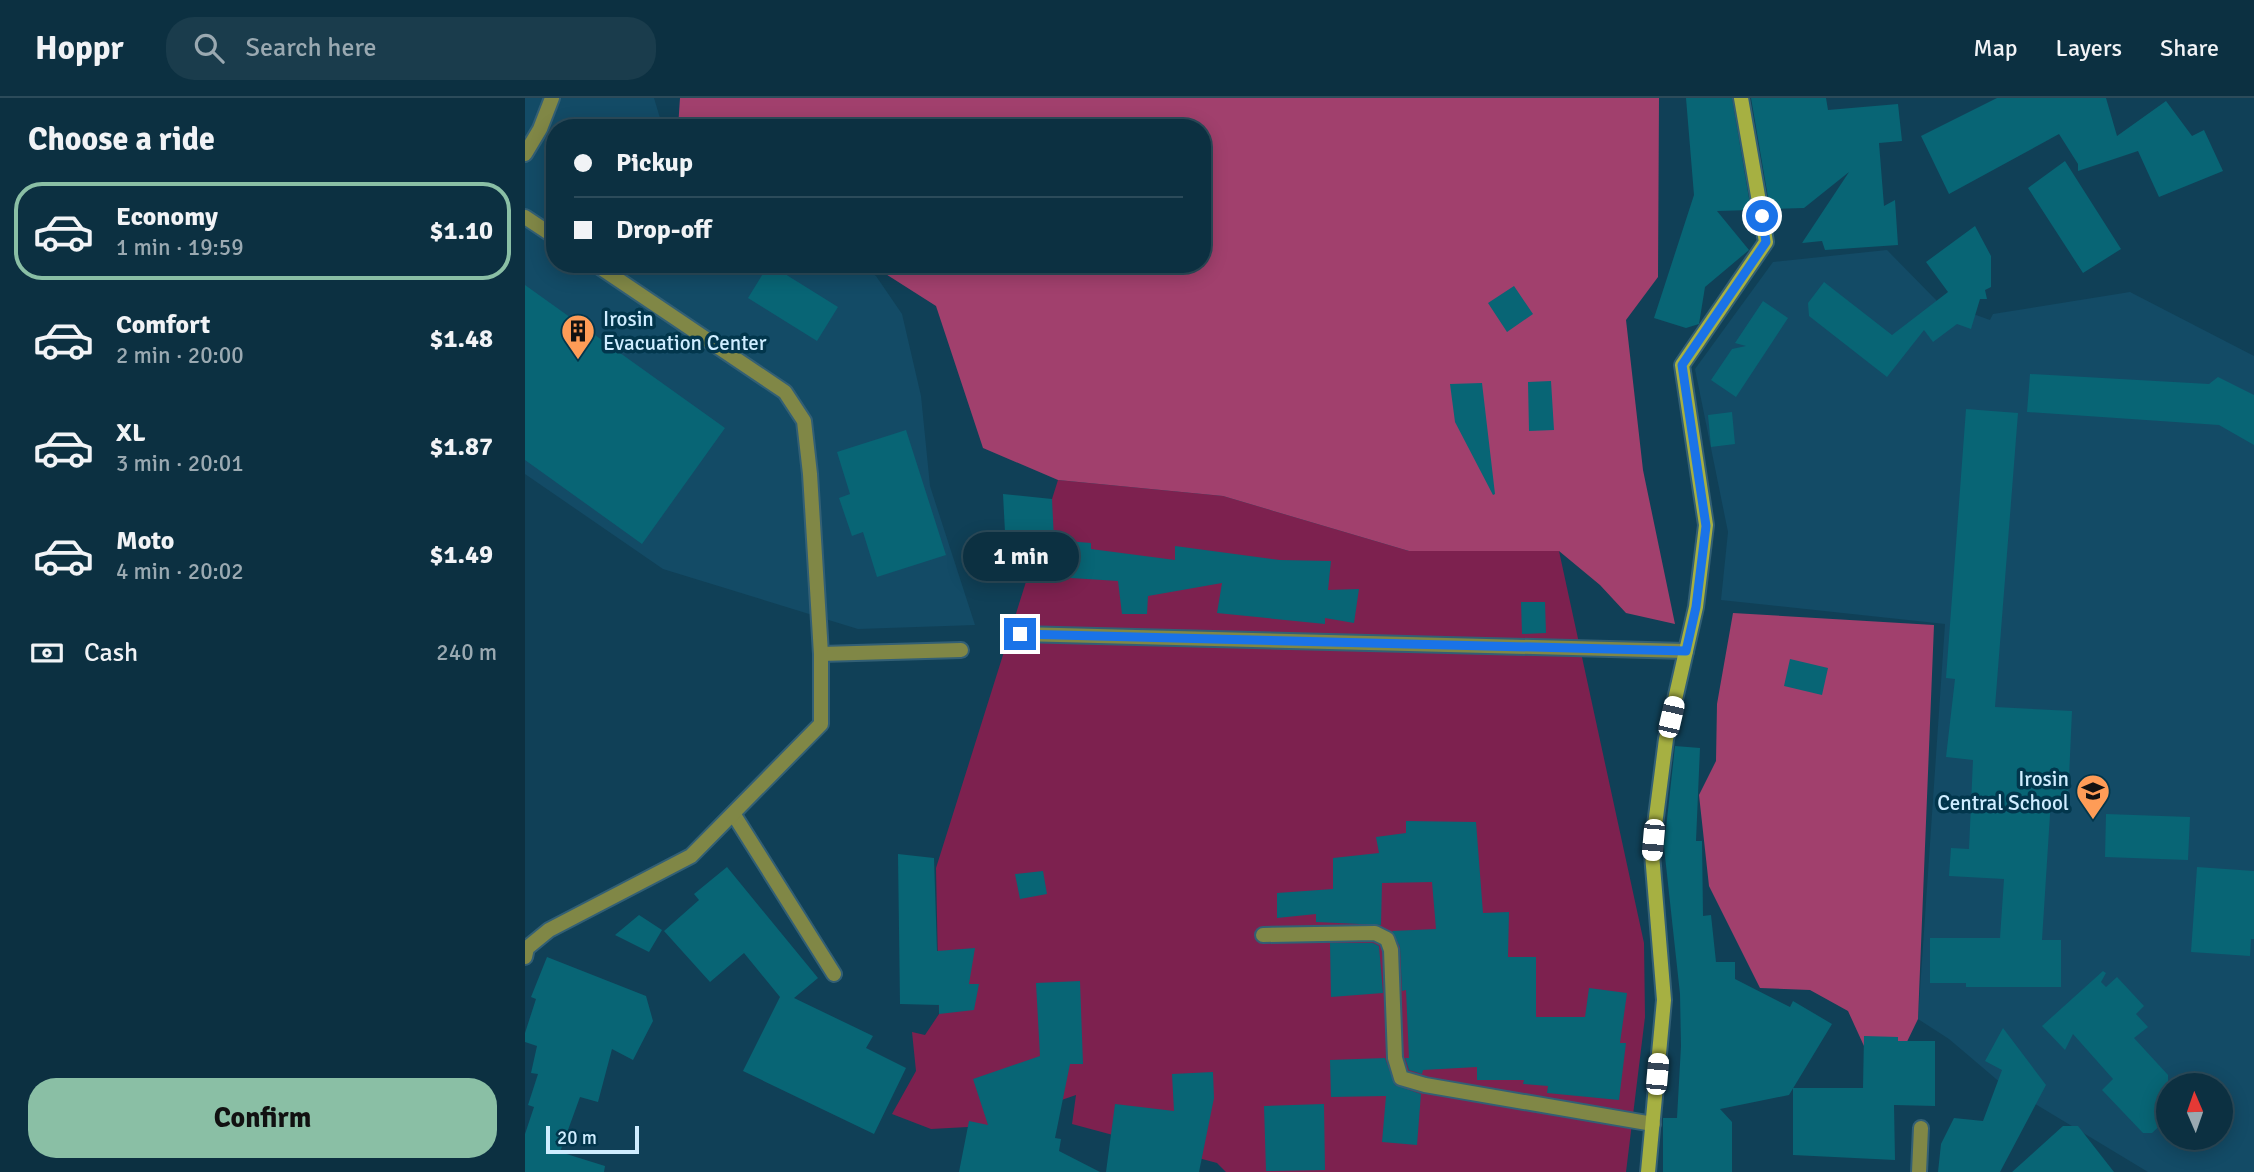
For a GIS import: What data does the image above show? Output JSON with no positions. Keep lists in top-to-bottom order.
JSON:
{
  "places": {
    "building": ["Irosin Evacuation Center"],
    "school or university": ["Irosin Central School"]
  },
  "scale_bar": "20 m",
  "north": "top",
  "page": {
    "header": "Hoppr",
    "search": "Search here",
    "nav": ["Map", "Layers", "Share"],
    "heading": "Choose a ride",
    "banner": ["Pickup", "Drop-off"],
    "list": [
      {
        "name": "Economy",
        "note": "1 min · 19:59",
        "value": "$1.10"
      },
      {
        "name": "Comfort",
        "note": "2 min · 20:00",
        "value": "$1.48"
      },
      {
        "name": "XL",
        "note": "3 min · 20:01",
        "value": "$1.87"
      },
      {
        "name": "Moto",
        "note": "4 min · 20:02",
        "value": "$1.49"
      }
    ],
    "bubble": "1 min",
    "pay": ["Cash", "240 m"],
    "buttons": "Confirm",
    "scale": "20 m"
  }
}
